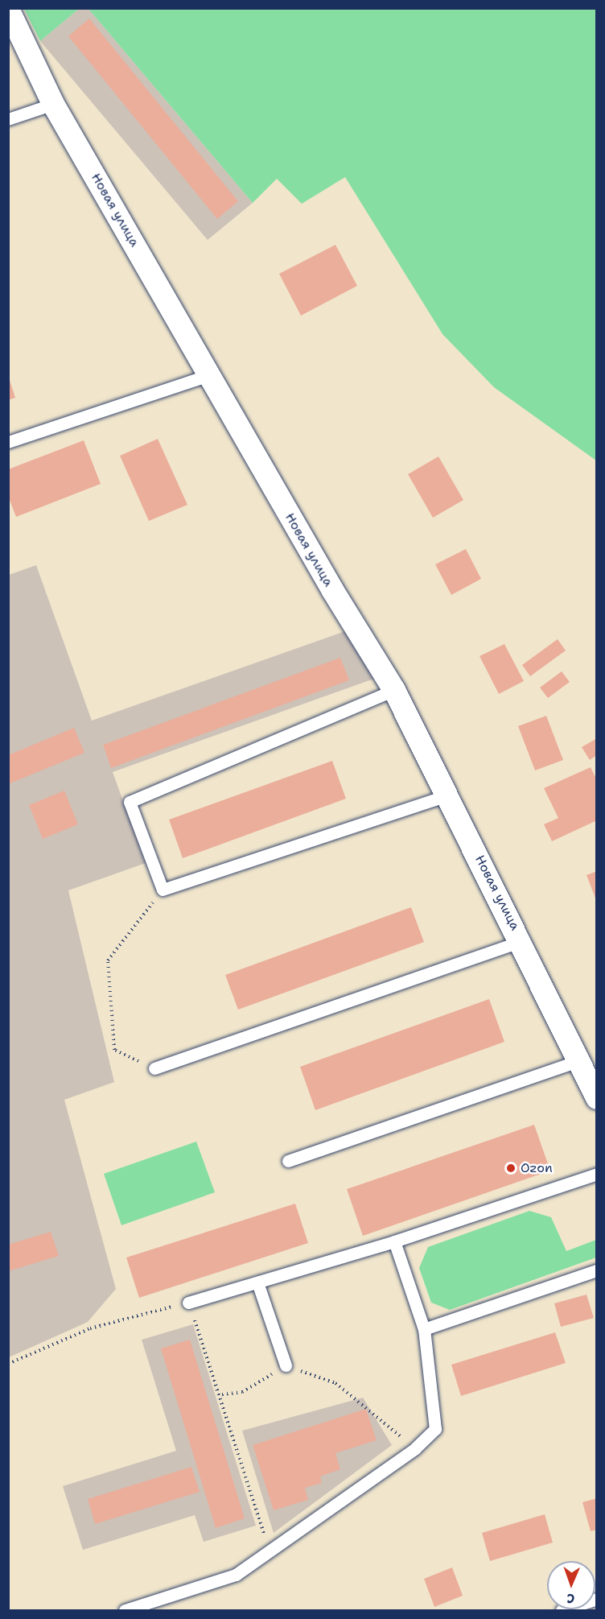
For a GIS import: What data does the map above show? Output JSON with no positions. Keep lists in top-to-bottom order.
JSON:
{
  "streets": {
    "street": ["Новая улица"]
  },
  "places": ["Ozon"],
  "north": "bottom"
}
